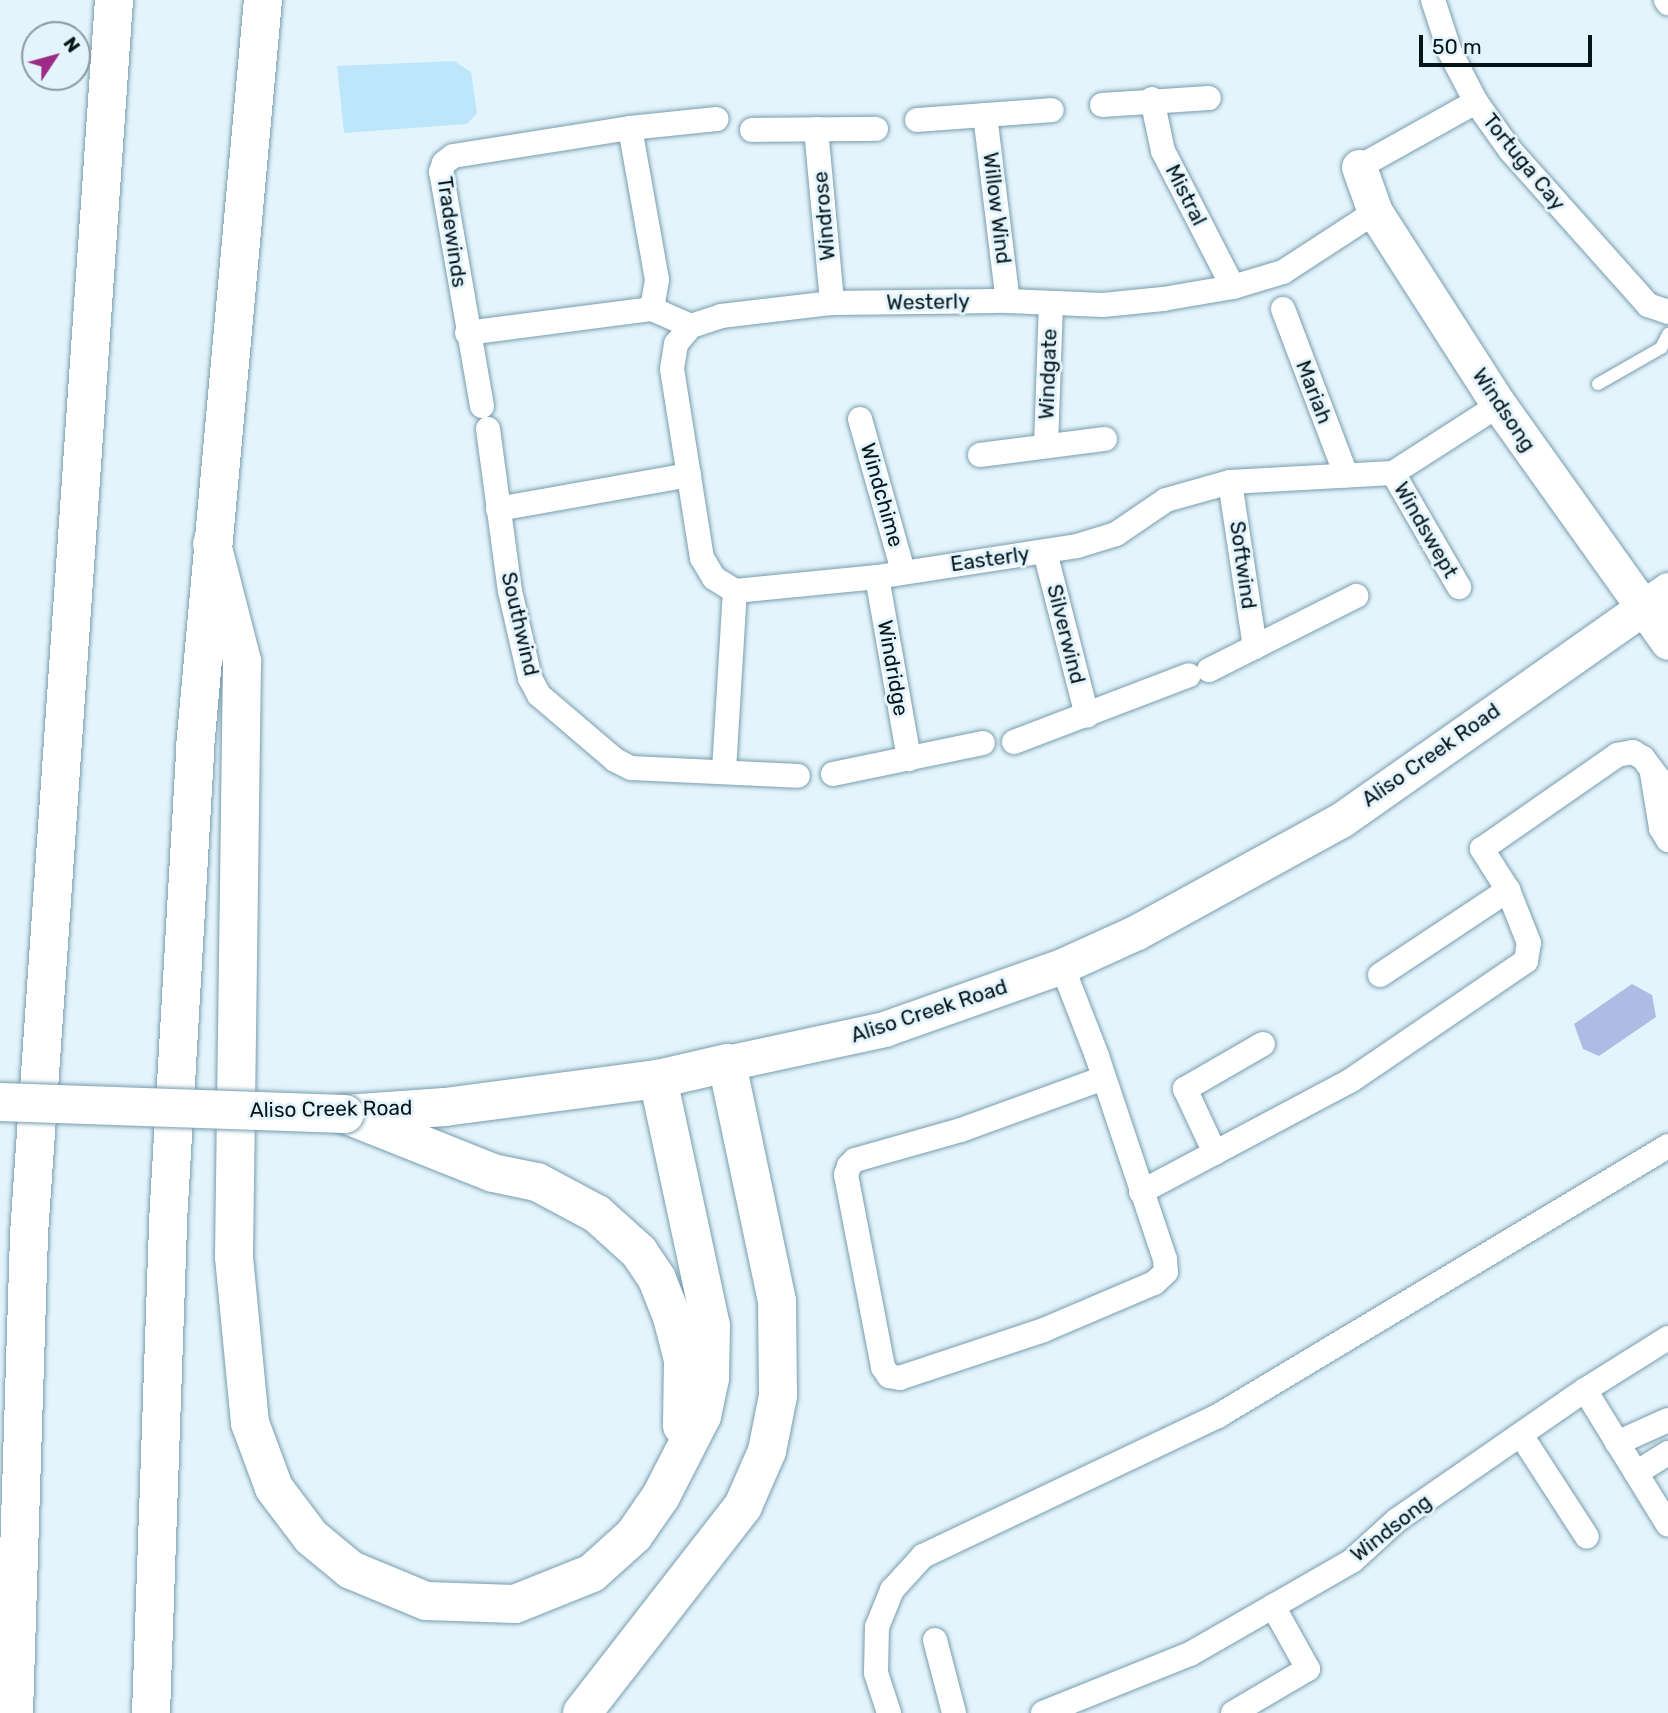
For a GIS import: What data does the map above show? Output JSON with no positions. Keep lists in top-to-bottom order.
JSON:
{
  "streets": {
    "main road": ["Windsong", "Aliso Creek Road"],
    "street": [
      "Tortuga Cay",
      "Mistral",
      "Willow Wind",
      "Windrose",
      "Tradewinds",
      "Westerly",
      "Windgate",
      "Mariah",
      "Windchime",
      "Windswept",
      "Easterly",
      "Softwind",
      "Southwind",
      "Silverwind",
      "Windridge"
    ]
  },
  "crossings": [
    ["Tortuga Cay", "Windsong"],
    ["Mistral", "Westerly"],
    ["Willow Wind", "Westerly"],
    ["Windrose", "Westerly"],
    ["Tradewinds", "Southwind"],
    ["Westerly", "Windgate"],
    ["Westerly", "Windsong"],
    ["Mariah", "Easterly"],
    ["Windsong", "Aliso Creek Road"],
    ["Windchime", "Easterly"],
    ["Windswept", "Easterly"],
    ["Easterly", "Softwind"],
    ["Easterly", "Silverwind"],
    ["Easterly", "Windridge"]
  ],
  "scale_bar": "50 m",
  "north": "top right"
}
